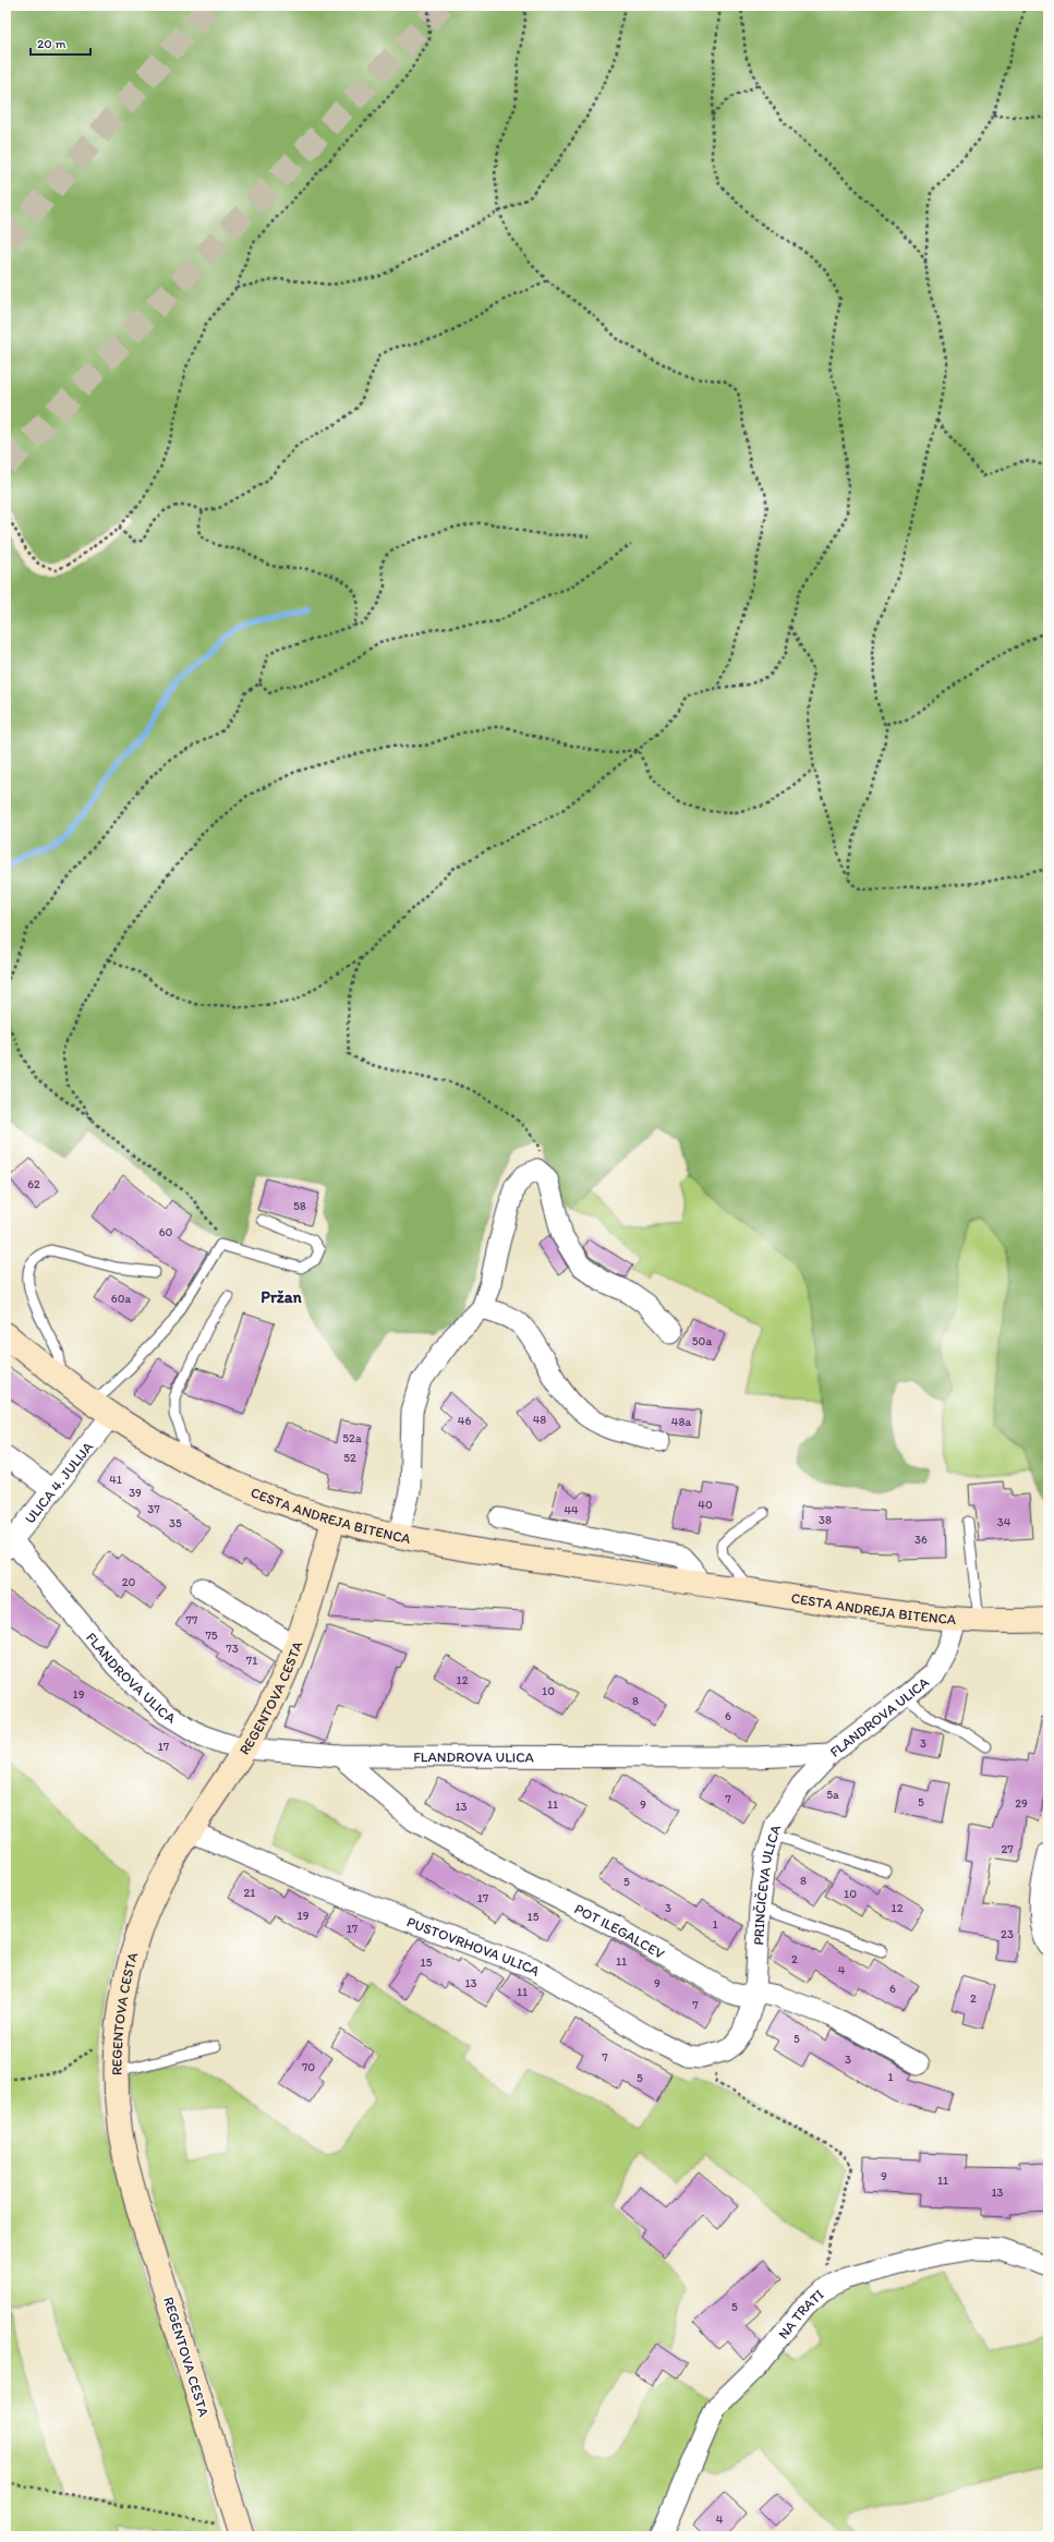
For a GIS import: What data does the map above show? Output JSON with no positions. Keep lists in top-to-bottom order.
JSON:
{
  "streets": {
    "street": [
      "ULICA 4. JULIJA",
      "CESTA ANDREJA BITENCA",
      "FLANDROVA ULICA",
      "REGENTOVA CESTA",
      "PRINČIČEVA ULICA",
      "POT ILEGALCEV",
      "PUSTOVRHOVA ULICA",
      "NA TRATI"
    ]
  },
  "crossings": [
    ["ULICA 4. JULIJA", "CESTA ANDREJA BITENCA"],
    ["ULICA 4. JULIJA", "FLANDROVA ULICA"],
    ["CESTA ANDREJA BITENCA", "FLANDROVA ULICA"],
    ["CESTA ANDREJA BITENCA", "REGENTOVA CESTA"],
    ["FLANDROVA ULICA", "REGENTOVA CESTA"],
    ["FLANDROVA ULICA", "PRINČIČEVA ULICA"],
    ["FLANDROVA ULICA", "POT ILEGALCEV"],
    ["REGENTOVA CESTA", "PUSTOVRHOVA ULICA"],
    ["PRINČIČEVA ULICA", "POT ILEGALCEV"],
    ["PRINČIČEVA ULICA", "PUSTOVRHOVA ULICA"]
  ],
  "districts": ["Pržan"],
  "house_numbers": [
    "62",
    "58",
    "60",
    "60a",
    "50a",
    "48",
    "46",
    "48a",
    "52a",
    "52",
    "41",
    "39",
    "40",
    "37",
    "44",
    "38",
    "34",
    "35",
    "36",
    "20",
    "77",
    "75",
    "73",
    "71",
    "12",
    "10",
    "19",
    "8",
    "6",
    "3",
    "17",
    "5a",
    "7",
    "5",
    "29",
    "11",
    "9",
    "13",
    "27",
    "8",
    "5",
    "21",
    "10",
    "17",
    "3",
    "12",
    "19",
    "15",
    "1",
    "17",
    "23",
    "2",
    "11",
    "15",
    "4",
    "13",
    "9",
    "6",
    "11",
    "2",
    "7",
    "5",
    "7",
    "3",
    "70",
    "1",
    "5",
    "9",
    "11",
    "13",
    "5",
    "4"
  ],
  "scale_bar": "20 m"
}
